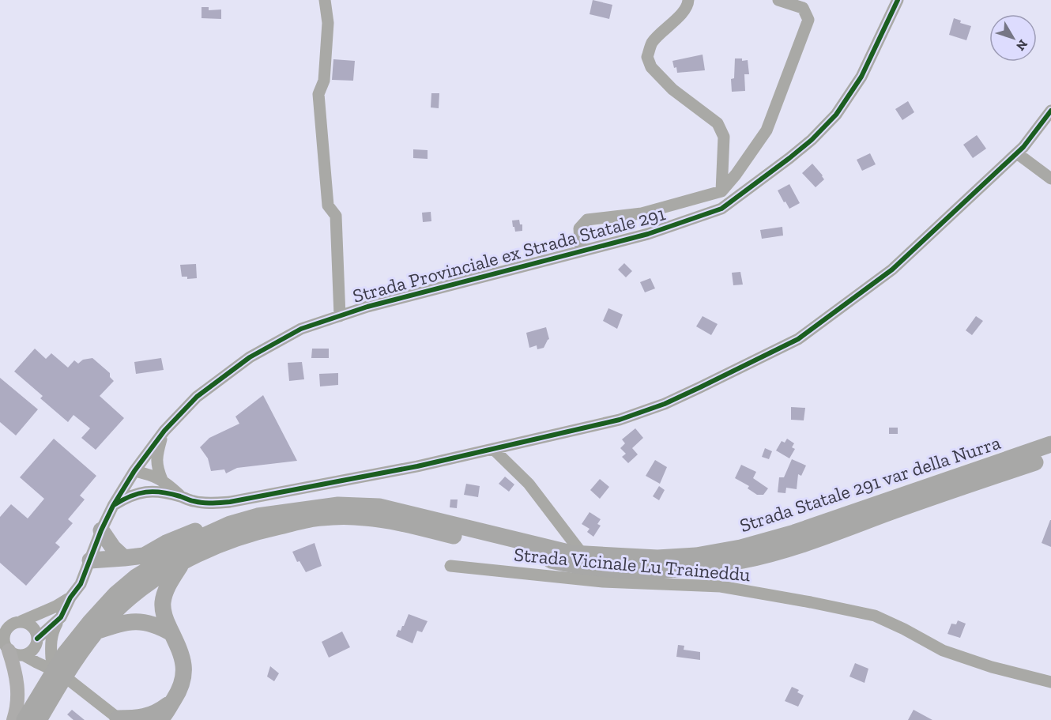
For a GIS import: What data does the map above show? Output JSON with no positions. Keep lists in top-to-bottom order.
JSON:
{
  "streets": {
    "highway": ["Strada Statale 291 var della Nurra"],
    "street": ["Strada Provinciale ex Strada Statale 291", "Strada Vicinale Lu Traineddu"]
  },
  "north": "bottom right"
}
